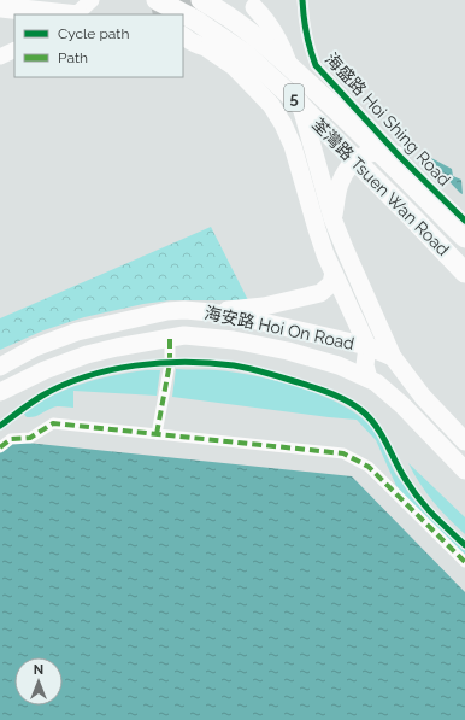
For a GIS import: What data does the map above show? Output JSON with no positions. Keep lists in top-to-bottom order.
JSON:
{
  "streets": {
    "highway": ["5", "荃灣路 Tsuen Wan Road"],
    "main road": ["海安路 Hoi On Road"],
    "street": ["海盛路 Hoi Shing Road"]
  },
  "legend": ["Cycle path", "Path"],
  "north": "top"
}
